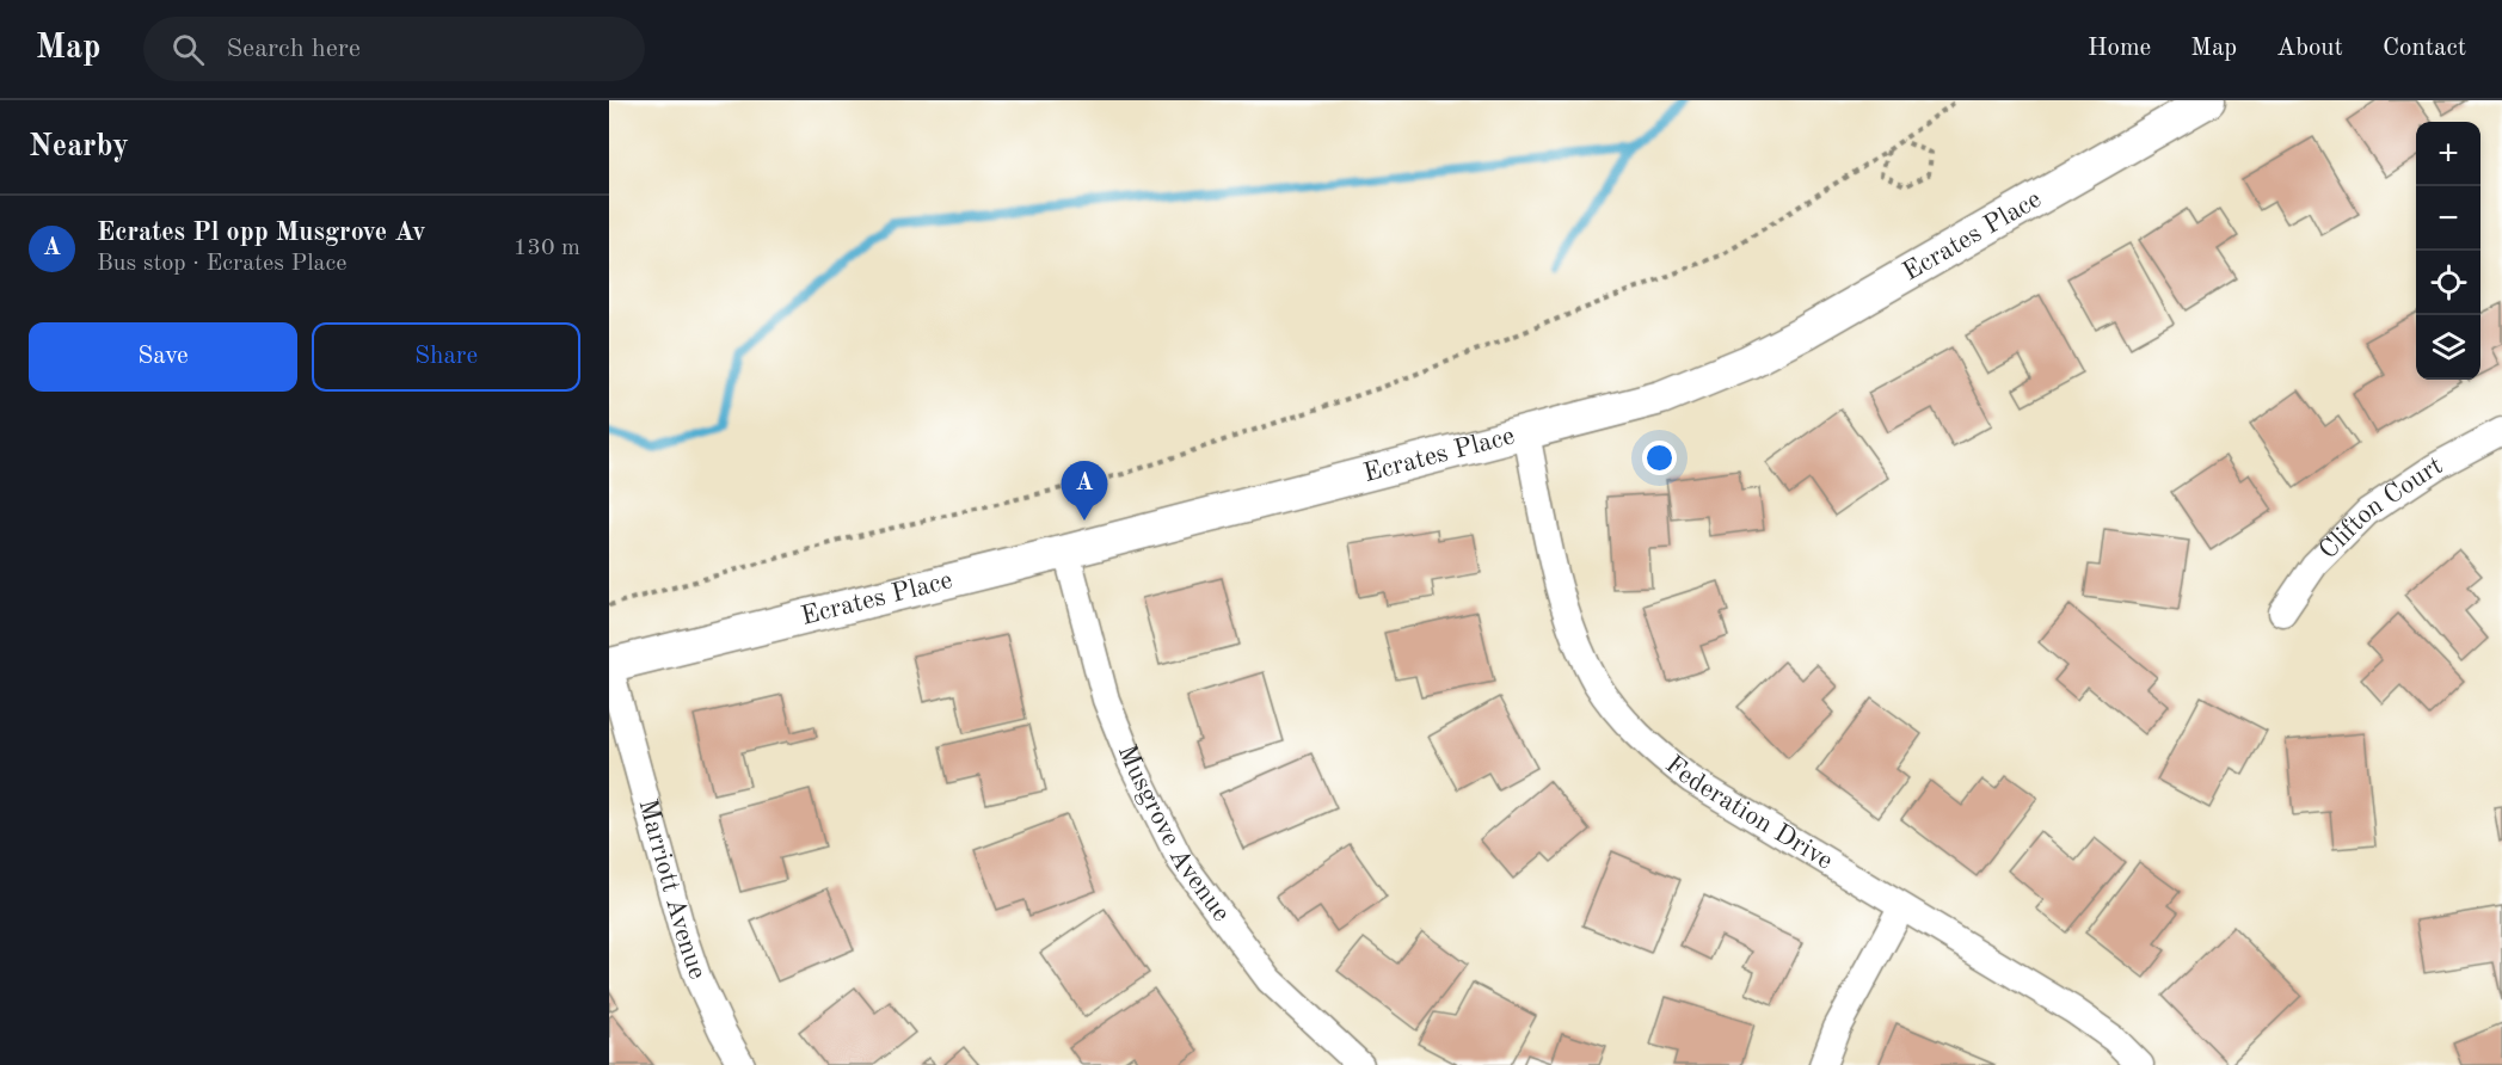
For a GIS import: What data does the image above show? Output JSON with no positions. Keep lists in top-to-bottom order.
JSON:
{
  "streets": {
    "street": [
      "Ecrates Place",
      "Clifton Court",
      "Federation Drive",
      "Musgrove Avenue",
      "Marriott Avenue"
    ]
  },
  "crossings": [
    ["Ecrates Place", "Federation Drive"],
    ["Ecrates Place", "Musgrove Avenue"],
    ["Ecrates Place", "Marriott Avenue"]
  ],
  "page": {
    "header": "Map",
    "search": "Search here",
    "nav": [
      "Home",
      "Map",
      "About",
      "Contact"
    ],
    "heading": "Nearby",
    "map_buttons": ["+", "−"],
    "list": [
      {
        "mark": "A",
        "name": "Ecrates Pl opp Musgrove Av",
        "note": "Bus stop · Ecrates Place",
        "value": "130 m"
      }
    ],
    "buttons": ["Save", "Share"],
    "pins": "A"
  }
}
